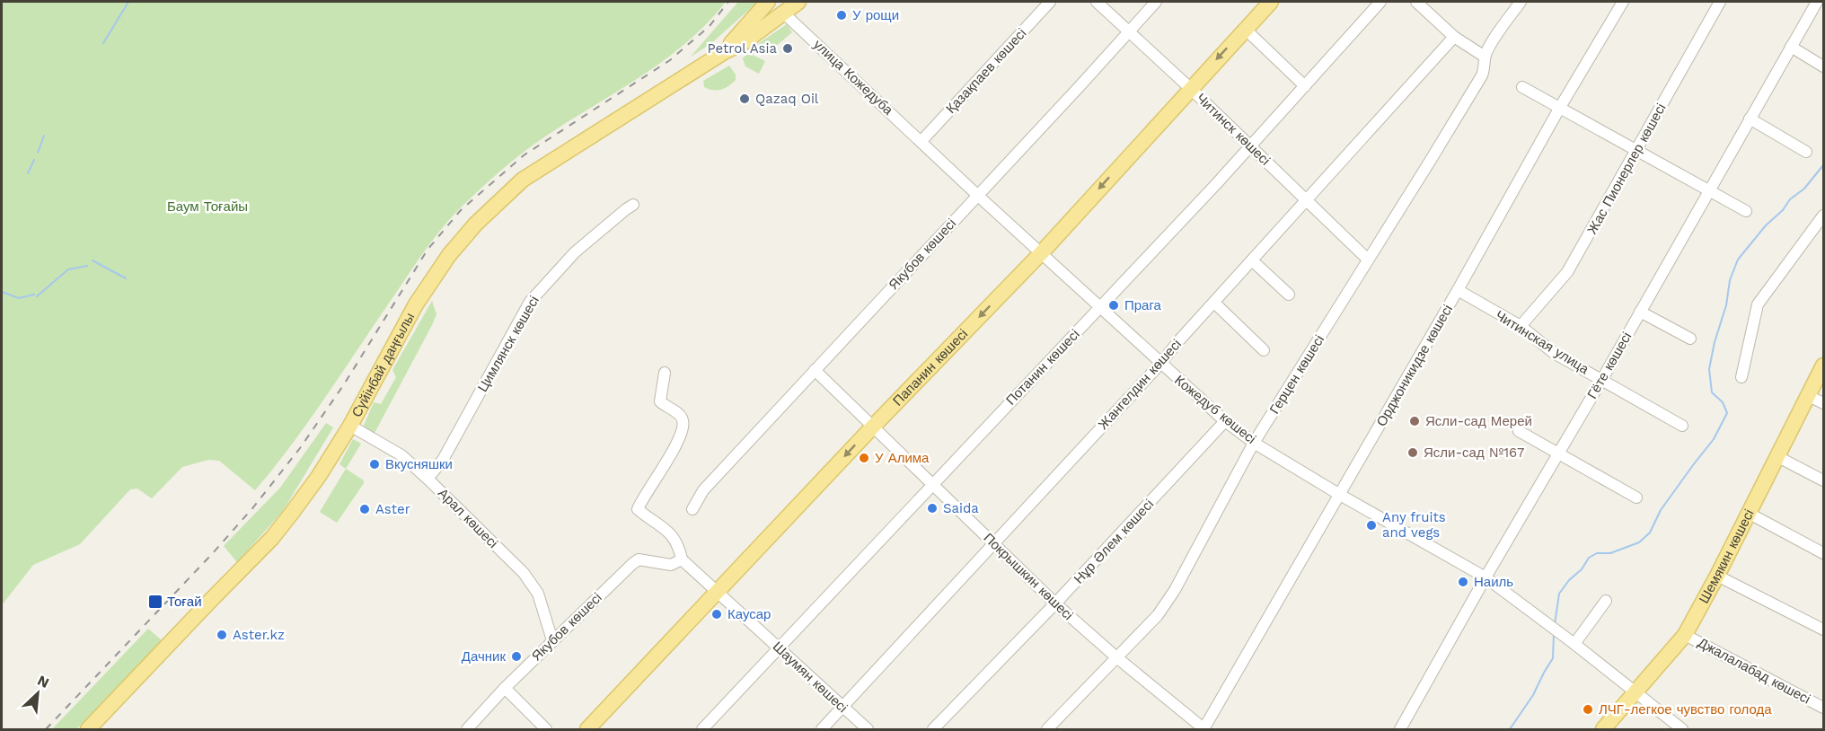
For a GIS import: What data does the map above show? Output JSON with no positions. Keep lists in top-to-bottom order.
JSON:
{
  "streets": {
    "main road": ["Сүйінбай даңғылы", "Папанин көшесі", "Шемякин көшесі"],
    "street": [
      "Қазақпаев көшесі",
      "улица Кожедуба",
      "Читинск көшесі",
      "Жас Пионерлер көшесі",
      "Якубов көшесі",
      "Читинская улица",
      "Цимлянск көшесі",
      "Орджоникидзе көшесі",
      "Гёте көшесі",
      "Потанин көшесі",
      "Герцен көшесі",
      "Жангелдин көшесі",
      "Кожедуб көшесі",
      "Арал көшесі",
      "Нұр Әлем көшесі",
      "Покрышкин көшесі",
      "Джалалабад көшесі",
      "Шаумян көшесі"
    ]
  },
  "crossings": [
    ["Қазақпаев көшесі", "улица Кожедуба"],
    ["Қазақпаев көшесі", "Кожедуб көшесі"],
    ["улица Кожедуба", "Сүйінбай даңғылы"],
    ["улица Кожедуба", "Кожедуб көшесі"],
    ["Читинск көшесі", "Якубов көшесі"],
    ["Читинск көшесі", "Папанин көшесі"],
    ["Читинск көшесі", "Потанин көшесі"],
    ["Читинск көшесі", "Герцен көшесі"],
    ["Читинск көшесі", "Жангелдин көшесі"],
    ["Жас Пионерлер көшесі", "Читинская улица"],
    ["Якубов көшесі", "Кожедуб көшесі"],
    ["Якубов көшесі", "Арал көшесі"],
    ["Якубов көшесі", "Покрышкин көшесі"],
    ["Якубов көшесі", "Шаумян көшесі"],
    ["Читинская улица", "Орджоникидзе көшесі"],
    ["Читинская улица", "Гёте көшесі"],
    ["Цимлянск көшесі", "Арал көшесі"],
    ["Сүйінбай даңғылы", "Арал көшесі"],
    ["Орджоникидзе көшесі", "Кожедуб көшесі"],
    ["Орджоникидзе көшесі", "Покрышкин көшесі"],
    ["Гёте көшесі", "Кожедуб көшесі"],
    ["Папанин көшесі", "Кожедуб көшесі"],
    ["Папанин көшесі", "Покрышкин көшесі"],
    ["Папанин көшесі", "Шаумян көшесі"],
    ["Потанин көшесі", "Кожедуб көшесі"],
    ["Потанин көшесі", "Покрышкин көшесі"],
    ["Потанин көшесі", "Шаумян көшесі"],
    ["Герцен көшесі", "Кожедуб көшесі"],
    ["Герцен көшесі", "Покрышкин көшесі"],
    ["Жангелдин көшесі", "Кожедуб көшесі"],
    ["Жангелдин көшесі", "Покрышкин көшесі"],
    ["Жангелдин көшесі", "Шаумян көшесі"],
    ["Кожедуб көшесі", "Нұр Әлем көшесі"],
    ["Нұр Әлем көшесі", "Покрышкин көшесі"],
    ["Шемякин көшесі", "Джалалабад көшесі"]
  ],
  "one_way": ["Папанин көшесі"],
  "parks": ["Баум Тоғайы"],
  "places": {
    "other": [
      "У рощи",
      "Petrol Asia",
      "Qazaq Oil",
      "Прага",
      "Ясли-сад Мерей",
      "Ясли-сад №167",
      "У Алима",
      "Вкусняшки",
      "Saida",
      "Aster",
      "Any fruits and vegs",
      "Наиль",
      "Каусар",
      "Aster.kz",
      "Дачник",
      "ЛЧГ-легкое чувство голода"
    ],
    "transit": ["Тоғай"]
  },
  "north": "top right"
}
